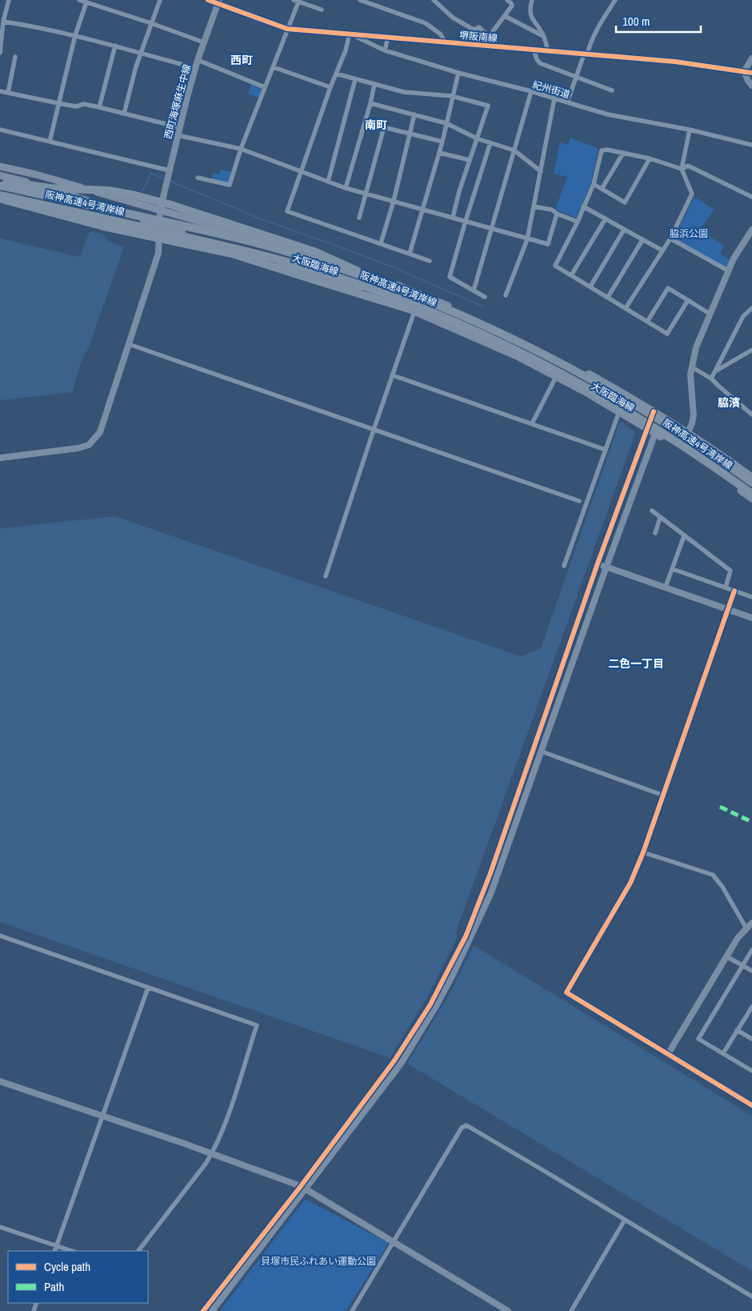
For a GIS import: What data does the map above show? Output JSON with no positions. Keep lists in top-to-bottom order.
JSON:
{
  "streets": {
    "highway": ["阪神高速4号湾岸線"],
    "main road": ["大阪臨海線"],
    "street": ["堺阪南線", "紀州街道", "西町海塚麻生中線"]
  },
  "crossings": [
    ["堺阪南線", "紀州街道"],
    ["堺阪南線", "西町海塚麻生中線"],
    ["西町海塚麻生中線", "大阪臨海線"]
  ],
  "districts": [
    "西町",
    "南町",
    "脇濱",
    "二色一丁目"
  ],
  "parks": ["脇浜公園", "貝塚市民ふれあい運動公園"],
  "legend": ["Cycle path", "Path"],
  "scale_bar": "100 m"
}
